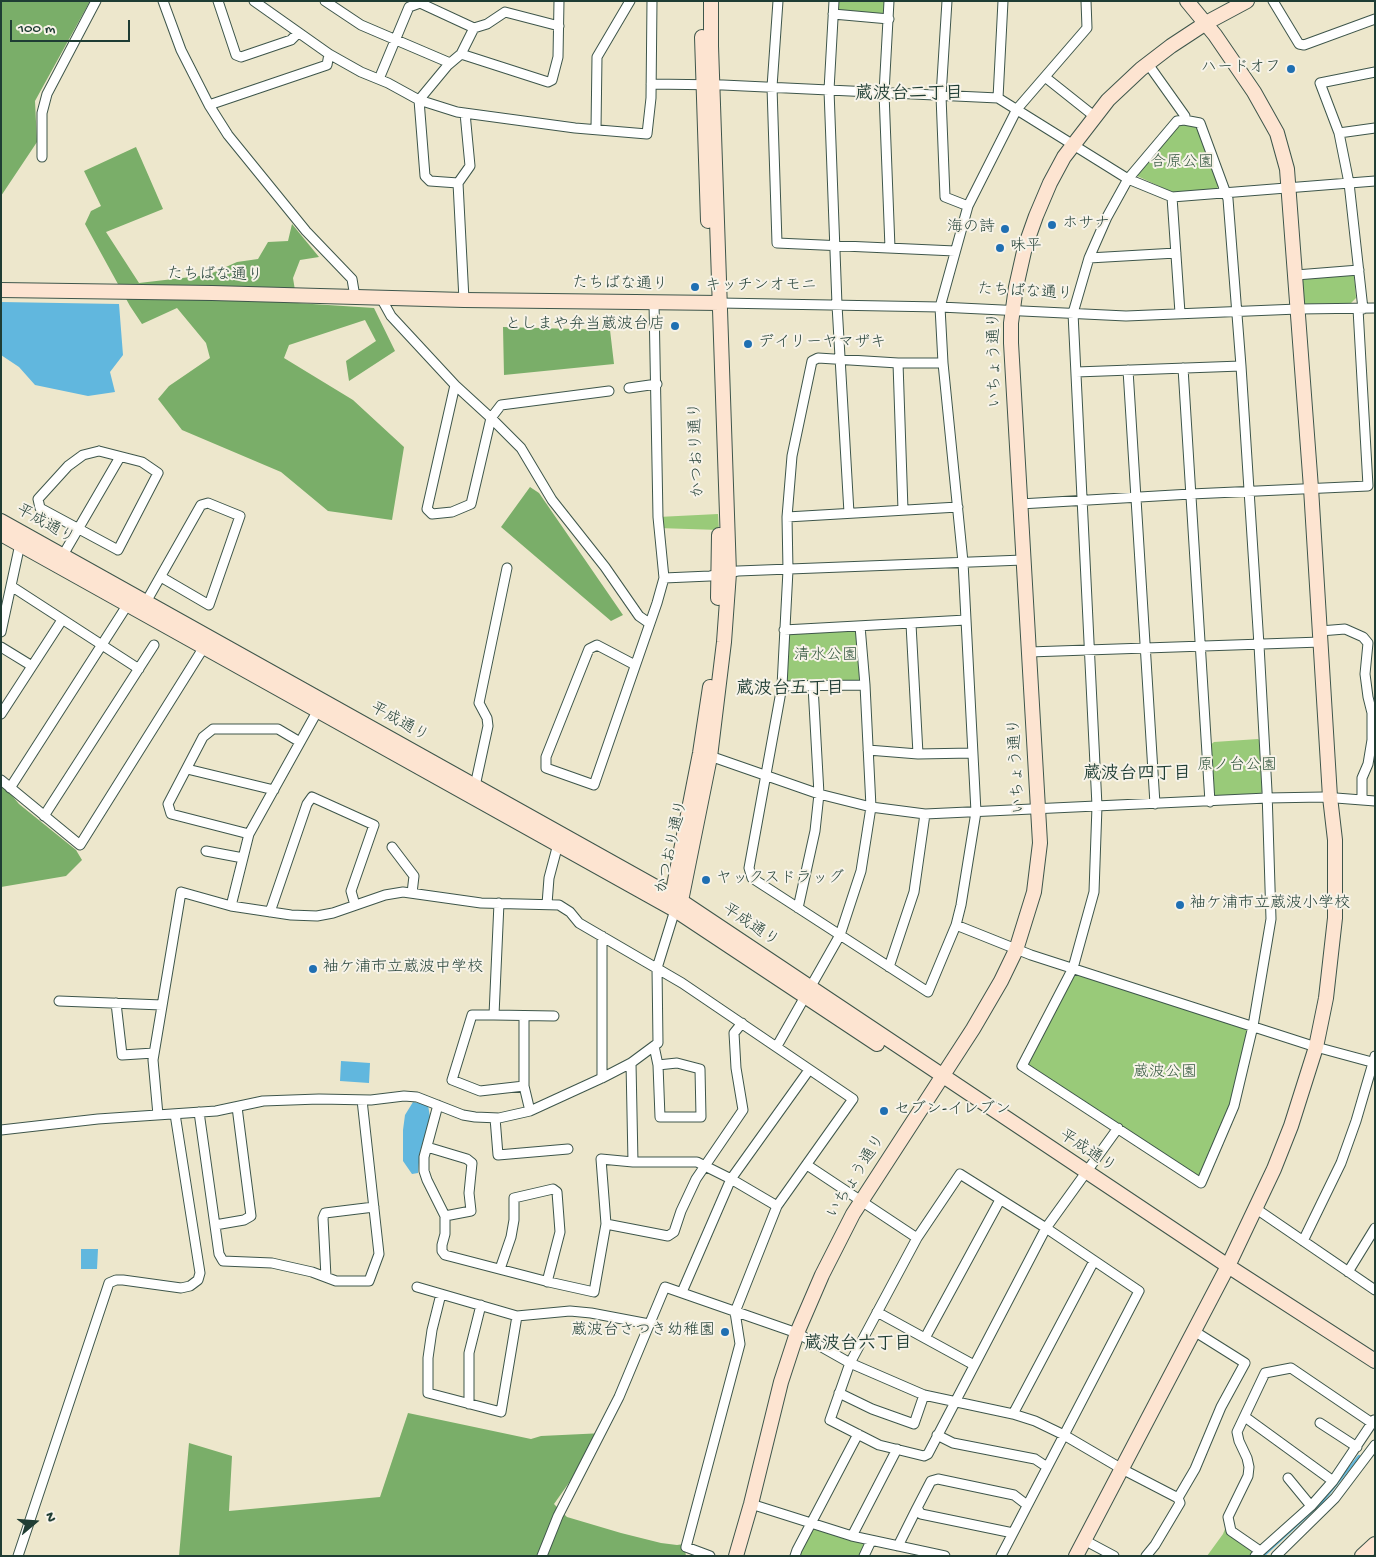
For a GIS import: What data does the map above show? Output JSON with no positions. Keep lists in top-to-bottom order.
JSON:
{
  "streets": {
    "street": [
      "たちばな通り",
      "いちょう通り",
      "かつおり通り",
      "平成通り"
    ]
  },
  "crossings": [
    ["たちばな通り", "いちょう通り"],
    ["たちばな通り", "かつおり通り"],
    ["いちょう通り", "平成通り"],
    ["かつおり通り", "平成通り"]
  ],
  "districts": [
    "蔵波台二丁目",
    "蔵波台五丁目",
    "蔵波台四丁目",
    "蔵波台六丁目"
  ],
  "parks": [
    "合原公園",
    "清水公園",
    "原ノ台公園",
    "蔵波公園"
  ],
  "places": [
    "ハードオフ",
    "ホサナ",
    "海の詩",
    "味平",
    "キッチンオモニ",
    "としまや弁当蔵波台店",
    "デイリーヤマザキ",
    "ヤックスドラッグ",
    "袖ケ浦市立蔵波小学校",
    "袖ケ浦市立蔵波中学校",
    "セブン-イレブン",
    "蔵波台さつき幼稚園"
  ],
  "scale_bar": "100 m",
  "north": "right"
}
